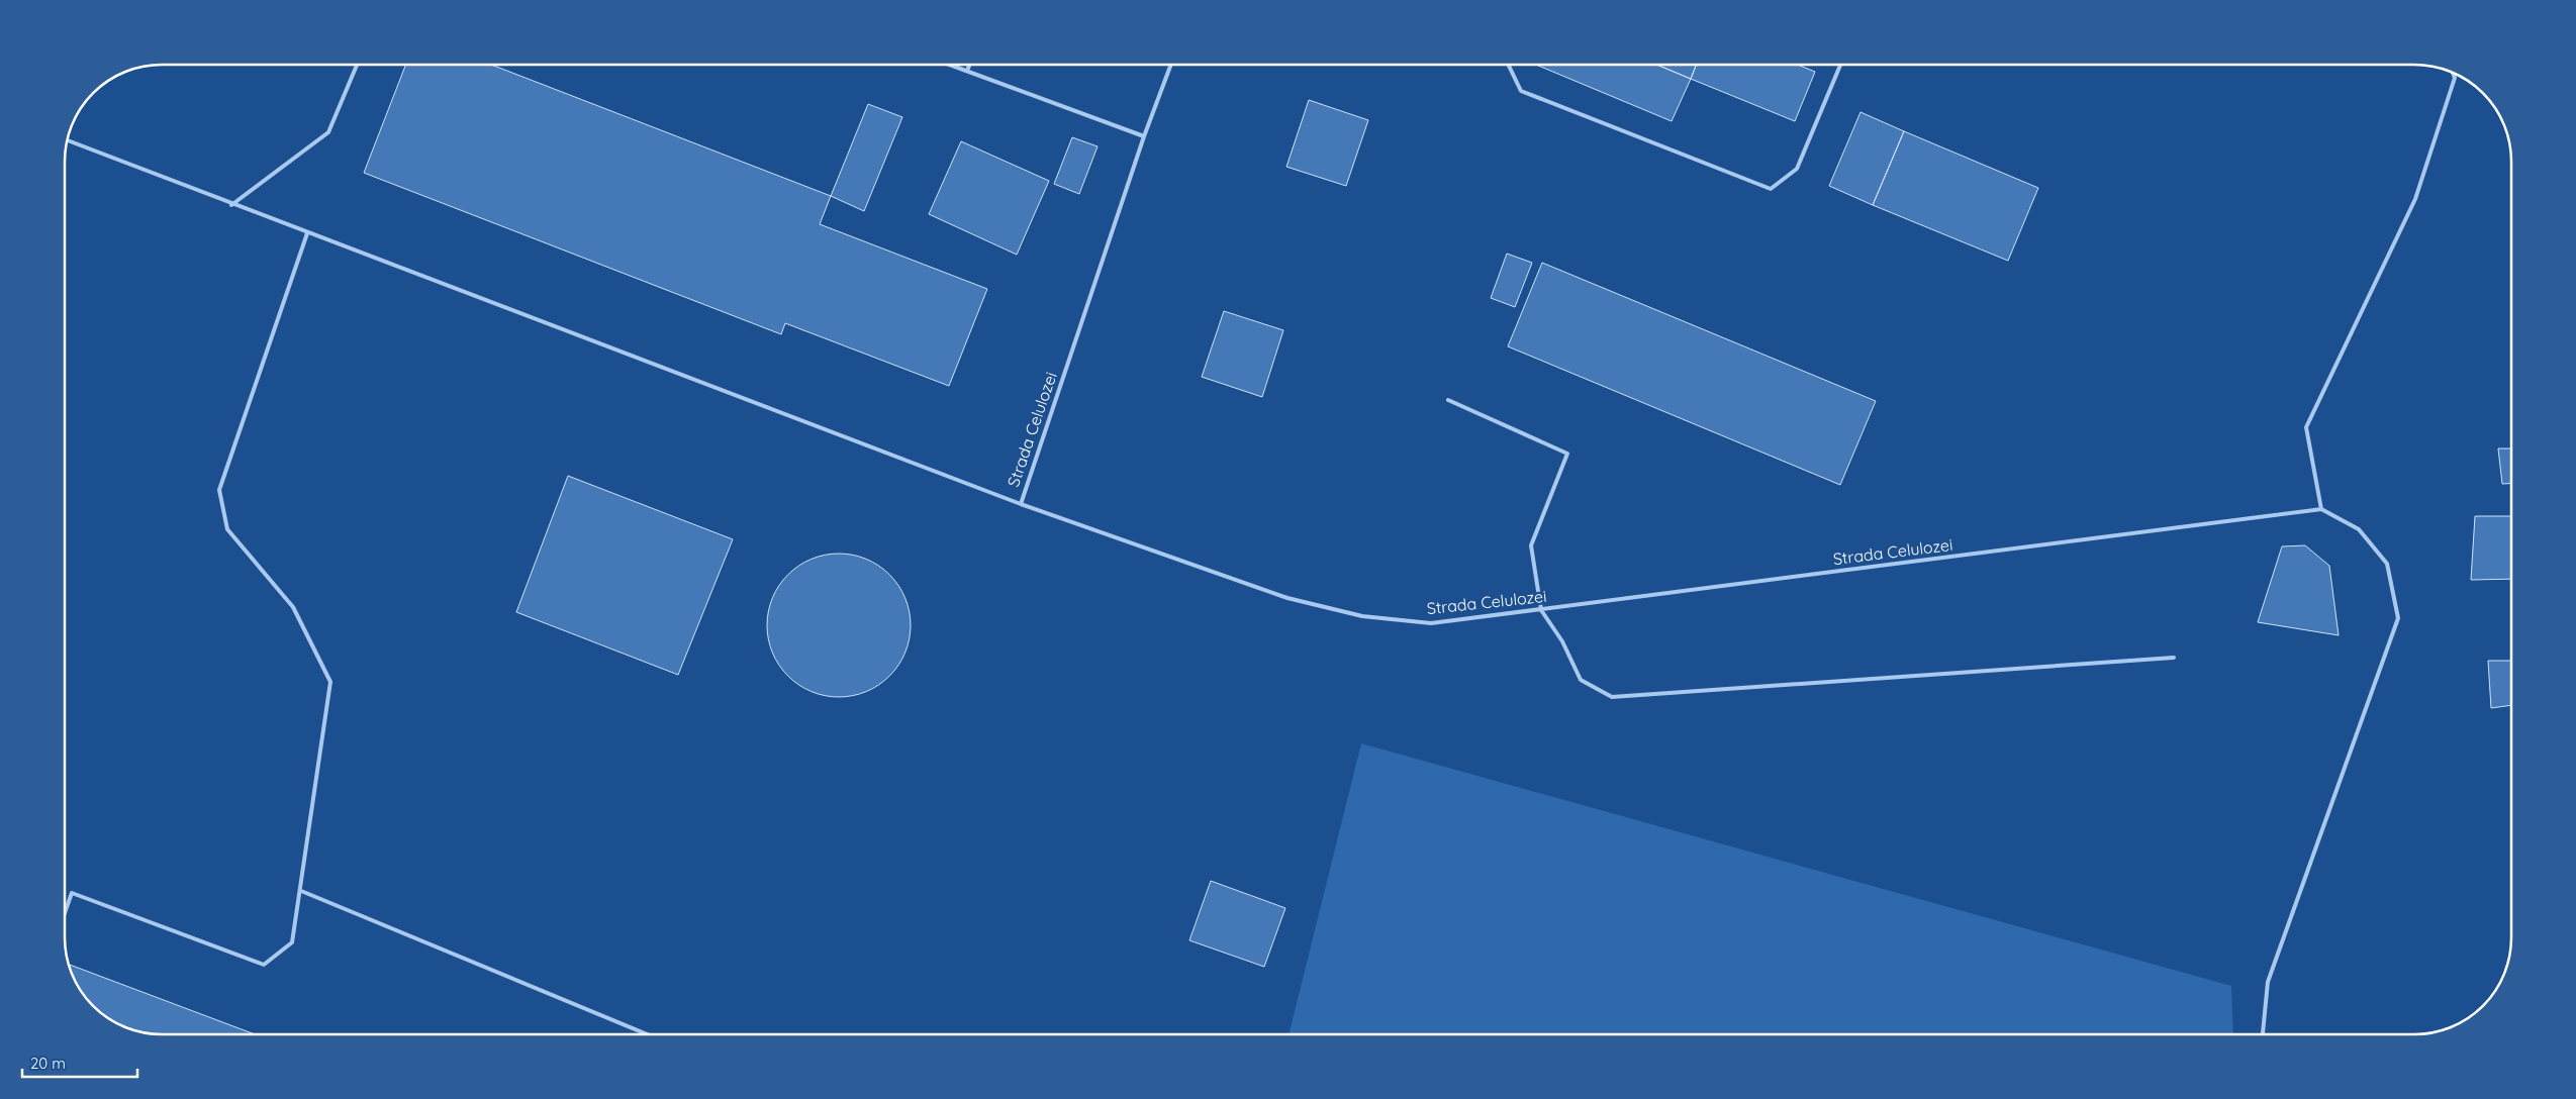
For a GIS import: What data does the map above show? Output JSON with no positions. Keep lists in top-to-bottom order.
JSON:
{
  "streets": {
    "lane": ["Strada Celulozei"]
  },
  "scale_bar": "20 m"
}
